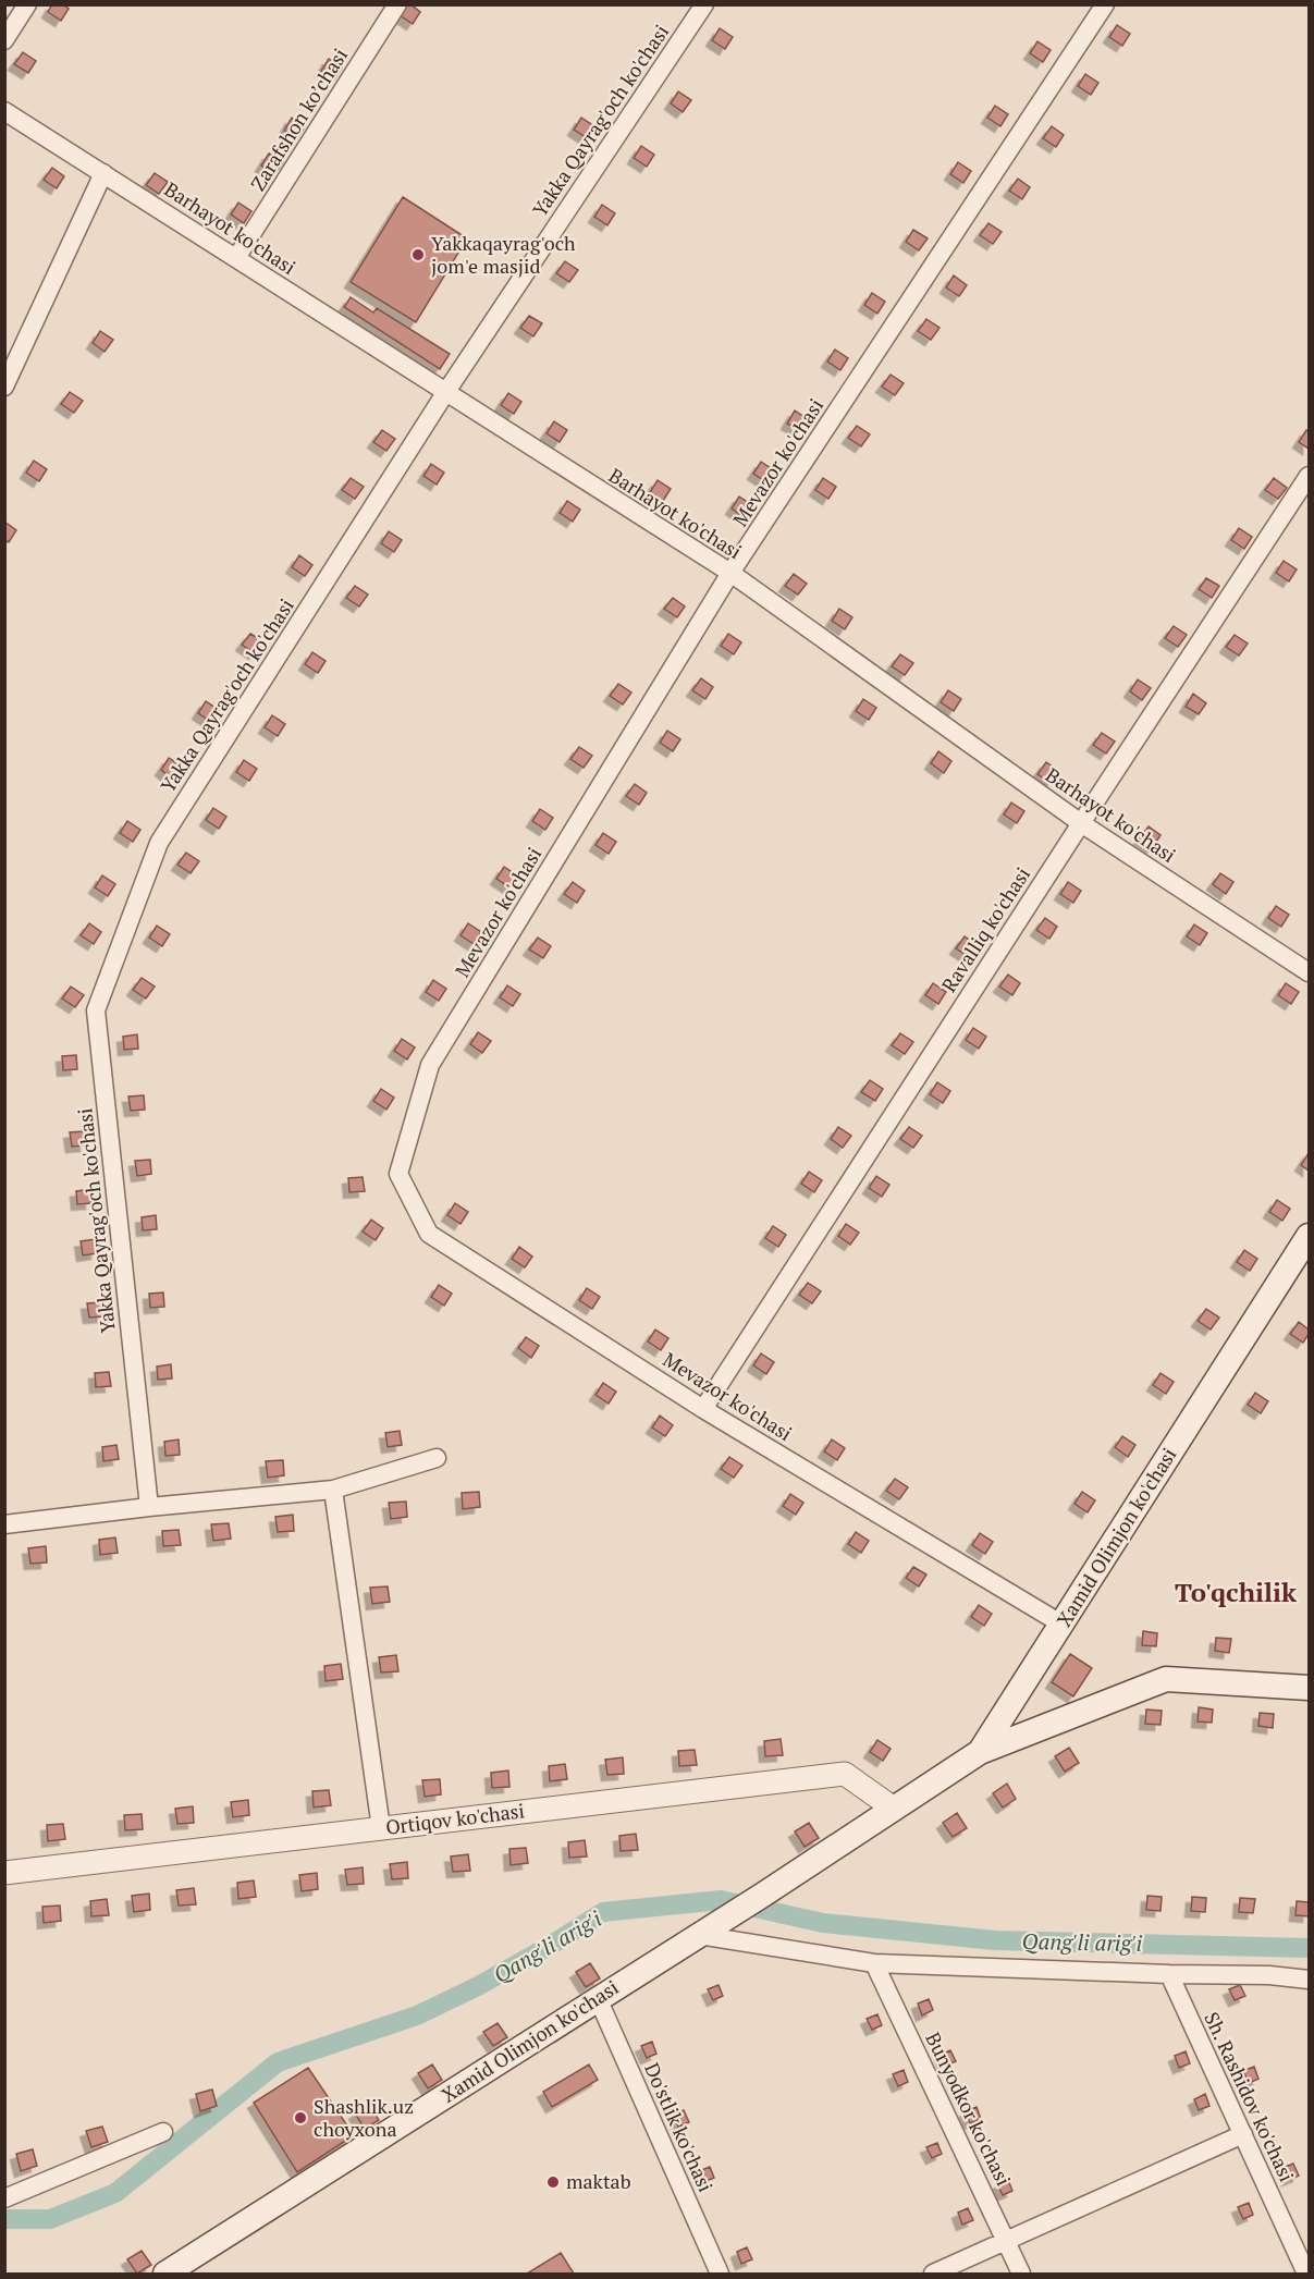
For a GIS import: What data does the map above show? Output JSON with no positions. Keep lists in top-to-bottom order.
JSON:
{
  "streets": {
    "main road": ["Xamid Olimjon ko'chasi"],
    "street": [
      "Zarafshon ko’chasi",
      "Yakka Qayrag'och ko'chasi",
      "Barhayot ko'chasi",
      "Mevazor ko'chasi",
      "Ravalliq ko'chasi",
      "Ortiqov ko'chasi",
      "Sh. Rashidov ko'chasi",
      "Bunyodkor ko'chasi",
      "Do'stlik ko'chasi"
    ]
  },
  "crossings": [
    ["Zarafshon ko’chasi", "Barhayot ko'chasi"],
    ["Yakka Qayrag'och ko'chasi", "Barhayot ko'chasi"],
    ["Barhayot ko'chasi", "Mevazor ko'chasi"],
    ["Barhayot ko'chasi", "Ravalliq ko'chasi"],
    ["Mevazor ko'chasi", "Ravalliq ko'chasi"],
    ["Mevazor ko'chasi", "Xamid Olimjon ko'chasi"],
    ["Xamid Olimjon ko'chasi", "Ortiqov ko'chasi"],
    ["Xamid Olimjon ko'chasi", "Do'stlik ko'chasi"]
  ],
  "districts": ["To'qchilik"],
  "water": ["Qang'li arig'i"],
  "places": ["Yakkaqayrag'och jom'e masjid", "Shashlik.uz choyxona", "maktab"]
}
